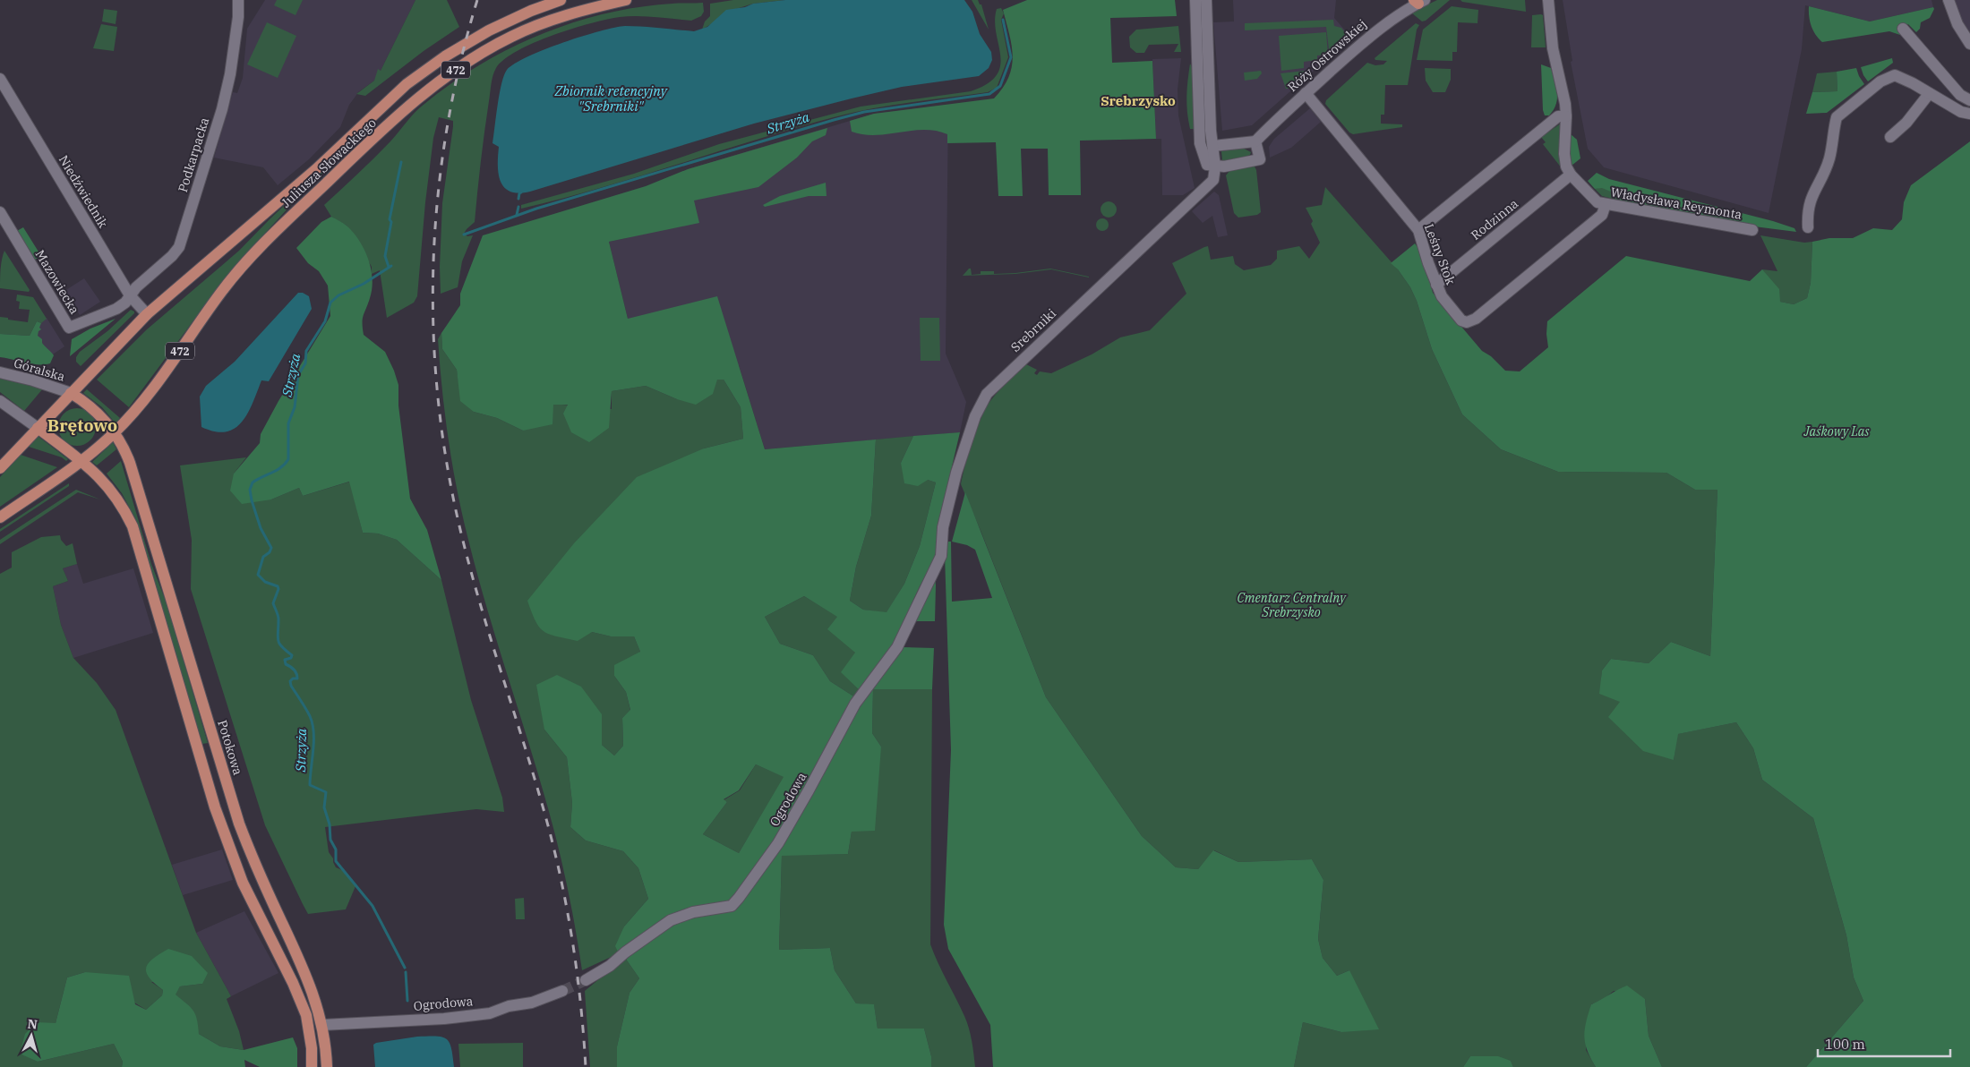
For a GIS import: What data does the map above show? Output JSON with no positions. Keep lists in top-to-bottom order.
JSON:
{
  "streets": {
    "main road": ["472", "Juliusza Słowackiego", "Potokowa"],
    "street": [
      "Róży Ostrowskiej",
      "Podkarpacka",
      "Niedźwiednik",
      "Władysława Reymonta",
      "Rodzinna",
      "Leśny Stok",
      "Mazowiecka",
      "Srebrniki",
      "Góralska",
      "Ogrodowa"
    ]
  },
  "crossings": [
    ["Róży Ostrowskiej", "Leśny Stok"],
    ["472", "Juliusza Słowackiego"],
    ["472", "Góralska"],
    ["472", "Potokowa"],
    ["Podkarpacka", "Niedźwiednik"],
    ["Podkarpacka", "Mazowiecka"],
    ["Juliusza Słowackiego", "Niedźwiednik"],
    ["Juliusza Słowackiego", "Góralska"],
    ["Juliusza Słowackiego", "Potokowa"],
    ["Niedźwiednik", "Mazowiecka"],
    ["Władysława Reymonta", "Rodzinna"],
    ["Władysława Reymonta", "Leśny Stok"],
    ["Rodzinna", "Leśny Stok"],
    ["Srebrniki", "Ogrodowa"],
    ["Góralska", "Potokowa"],
    ["Potokowa", "Ogrodowa"]
  ],
  "districts": ["Srebrzysko", "Brętowo"],
  "water": ["Zbiornik retencyjny \"Srebrniki\"", "Strzyża"],
  "parks": ["Jaśkowy Las", "Cmentarz Centralny Srebrzysko"],
  "scale_bar": "100 m",
  "north": "top"
}
